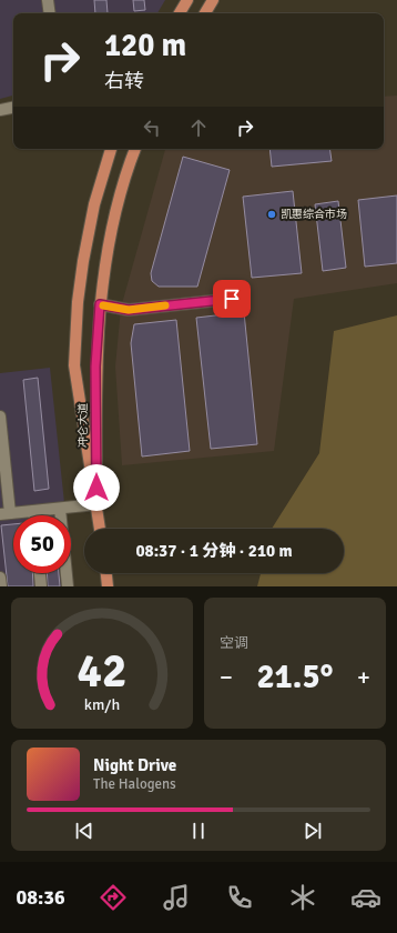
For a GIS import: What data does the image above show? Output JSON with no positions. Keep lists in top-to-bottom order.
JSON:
{
  "streets": {
    "main road": ["冲仑大道"]
  },
  "places": ["凯惠综合市场"],
  "page": {
    "turn": ["120 m", "右转"],
    "limit": "50",
    "trip": "08:37 · 1 分钟 · 210 m",
    "tile": "空调",
    "heat": ["−", "21.5°", "+"],
    "song": ["Night Drive", "The Halogens"],
    "tabs": "08:36",
    "gauge": ["42", "km/h"]
  }
}
